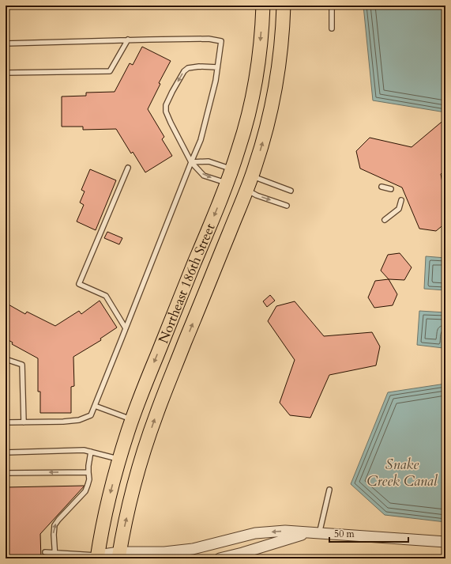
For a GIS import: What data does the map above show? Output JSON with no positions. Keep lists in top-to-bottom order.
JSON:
{
  "streets": {
    "main road": ["Northeast 186th Street"]
  },
  "water": ["Snake Creek Canal"],
  "scale_bar": "50 m"
}
